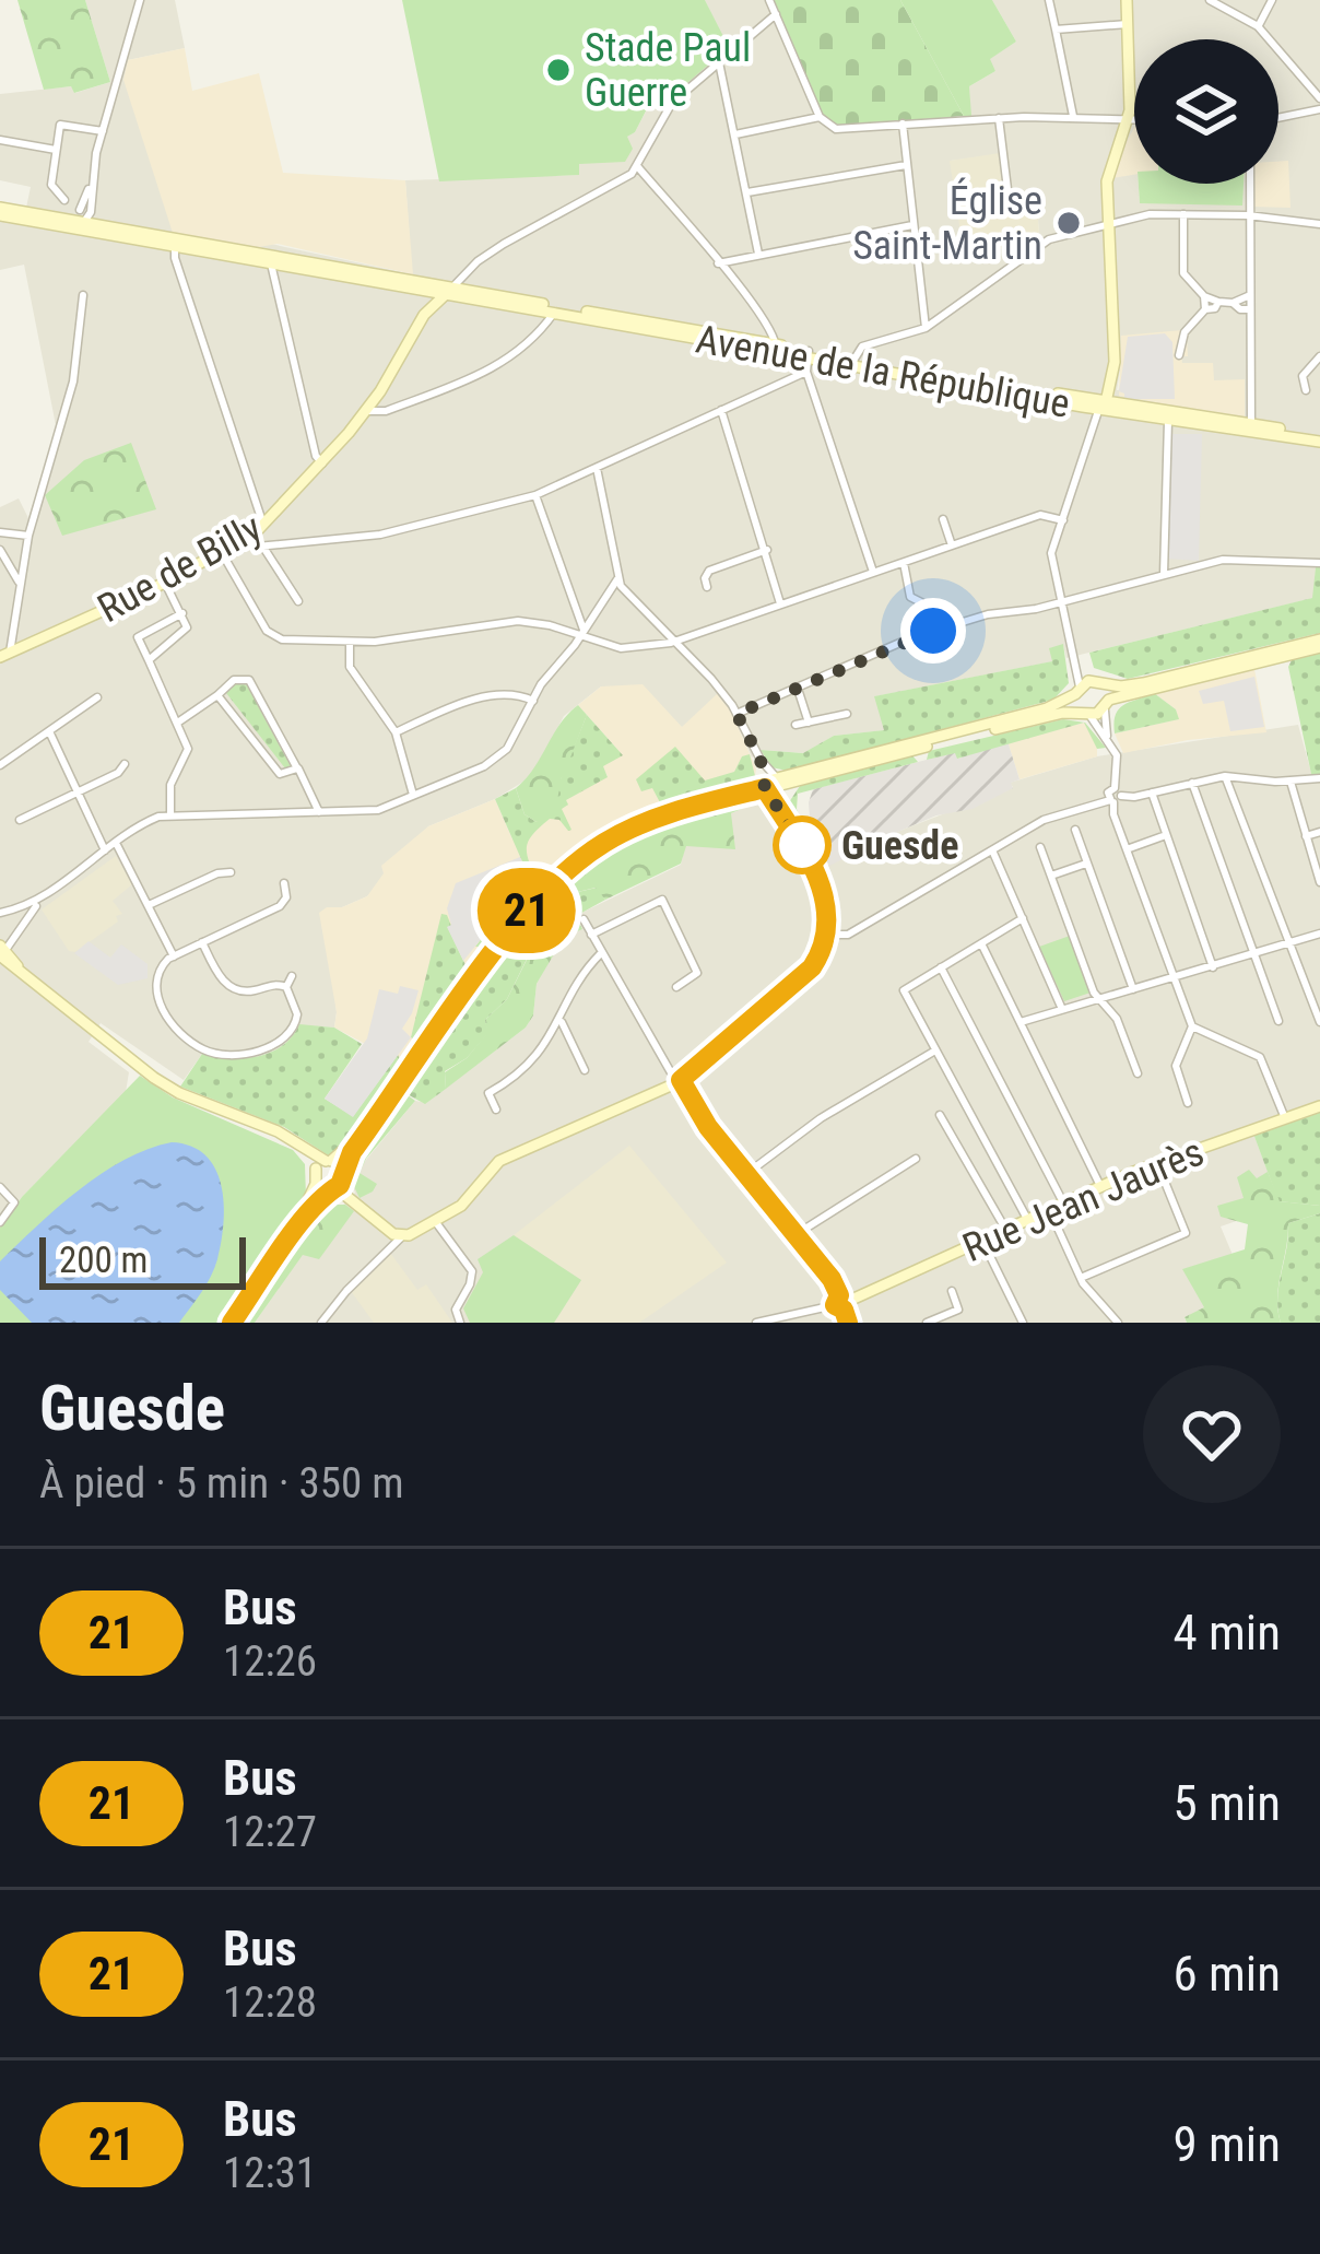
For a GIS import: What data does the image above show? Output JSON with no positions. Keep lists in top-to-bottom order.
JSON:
{
  "streets": {
    "main road": ["Avenue de la République", "Rue de Billy", "Rue Jean Jaurès"]
  },
  "crossings": [
    ["Avenue de la République", "Rue de Billy"]
  ],
  "places": ["Stade Paul Guerre", "Église Saint-Martin", "Guesde"],
  "lines": ["bus line 21"],
  "scale_bar": "200 m",
  "page": {
    "on_map": "21",
    "scale": "200 m",
    "heading": ["Guesde", "À pied · 5 min · 350 m"],
    "list": [
      {
        "mark": "21",
        "name": "Bus",
        "note": "12:26",
        "value": "4 min"
      },
      {
        "mark": "21",
        "name": "Bus",
        "note": "12:27",
        "value": "5 min"
      },
      {
        "mark": "21",
        "name": "Bus",
        "note": "12:28",
        "value": "6 min"
      },
      {
        "mark": "21",
        "name": "Bus",
        "note": "12:31",
        "value": "9 min"
      }
    ]
  }
}
